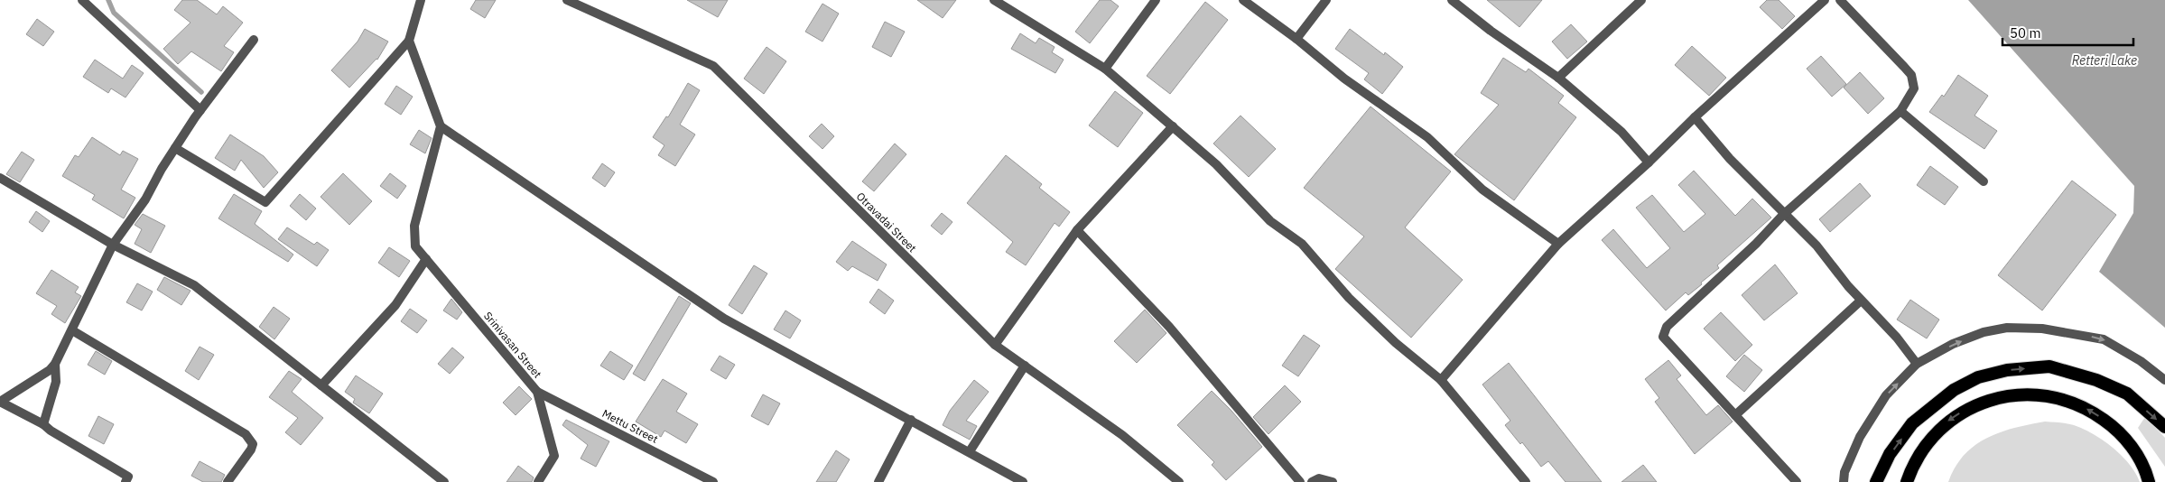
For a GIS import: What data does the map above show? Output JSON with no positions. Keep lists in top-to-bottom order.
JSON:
{
  "streets": {
    "street": ["Otravadai Street", "Srinivasan Street", "Mettu Street"]
  },
  "crossings": [
    ["Srinivasan Street", "Mettu Street"]
  ],
  "water": ["Retteri Lake"],
  "scale_bar": "50 m"
}
